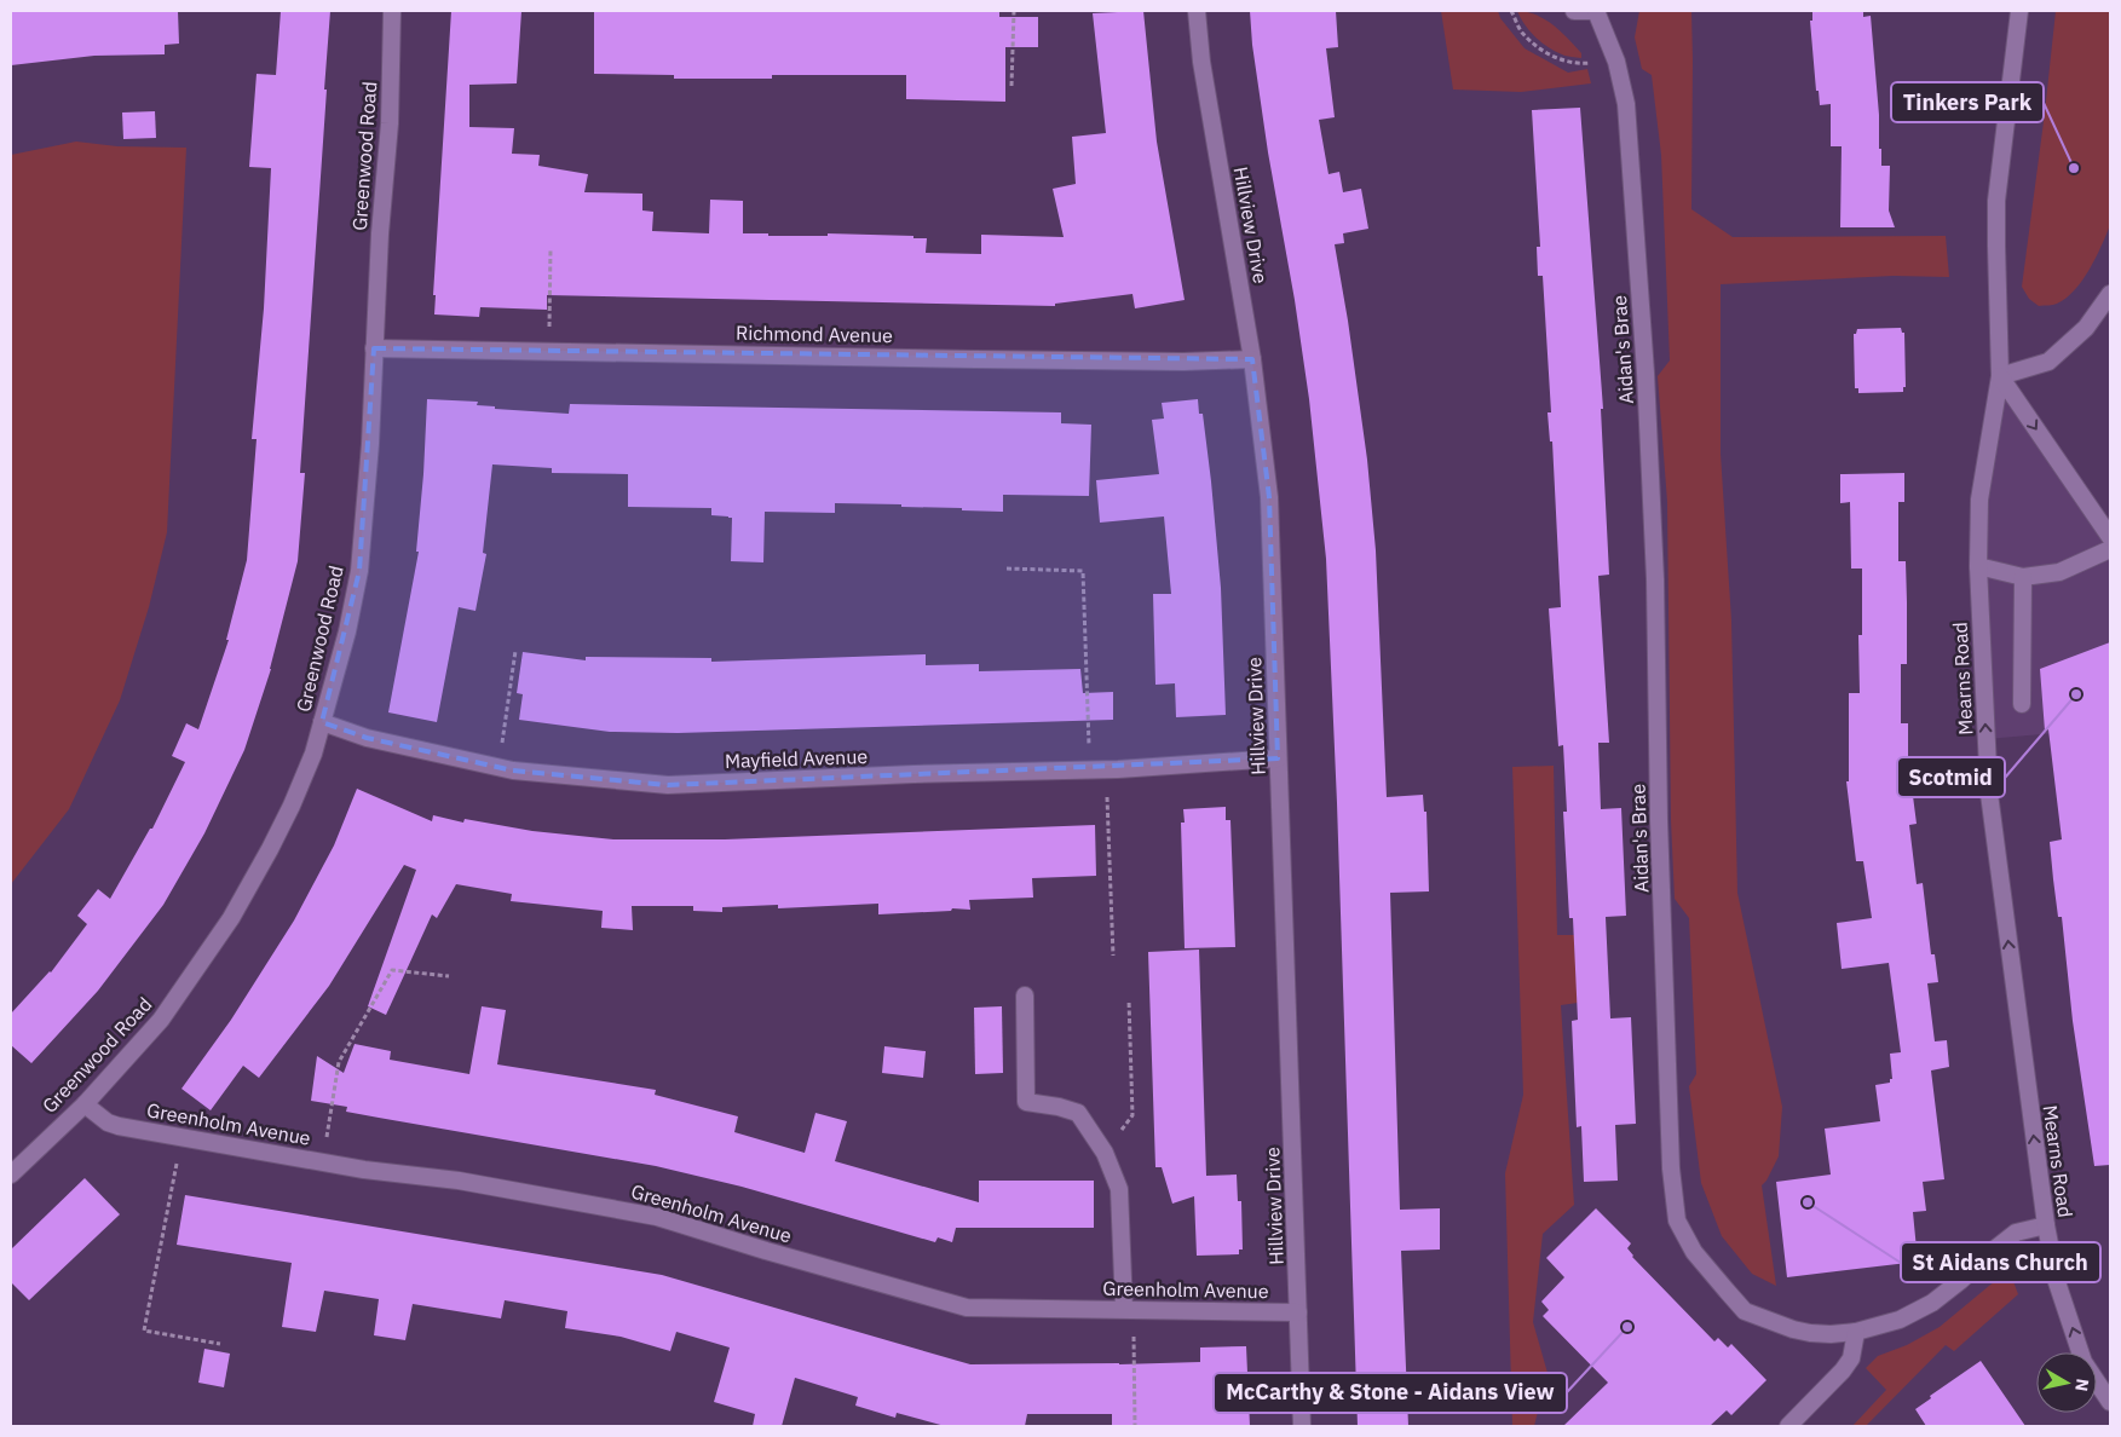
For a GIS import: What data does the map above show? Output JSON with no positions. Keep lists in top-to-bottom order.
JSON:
{
  "streets": {
    "street": [
      "Greenwood Road",
      "Hillview Drive",
      "Richmond Avenue",
      "Aidan's Brae",
      "Mearns Road",
      "Mayfield Avenue",
      "Greenholm Avenue"
    ]
  },
  "crossings": [
    ["Greenwood Road", "Richmond Avenue"],
    ["Greenwood Road", "Mayfield Avenue"],
    ["Greenwood Road", "Greenholm Avenue"],
    ["Hillview Drive", "Richmond Avenue"],
    ["Hillview Drive", "Mayfield Avenue"],
    ["Hillview Drive", "Greenholm Avenue"],
    ["Aidan's Brae", "Mearns Road"]
  ],
  "one_way": ["Mearns Road"],
  "places": [
    "Tinkers Park",
    "Scotmid",
    "St Aidans Church",
    "McCarthy & Stone - Aidans View"
  ],
  "north": "right"
}
